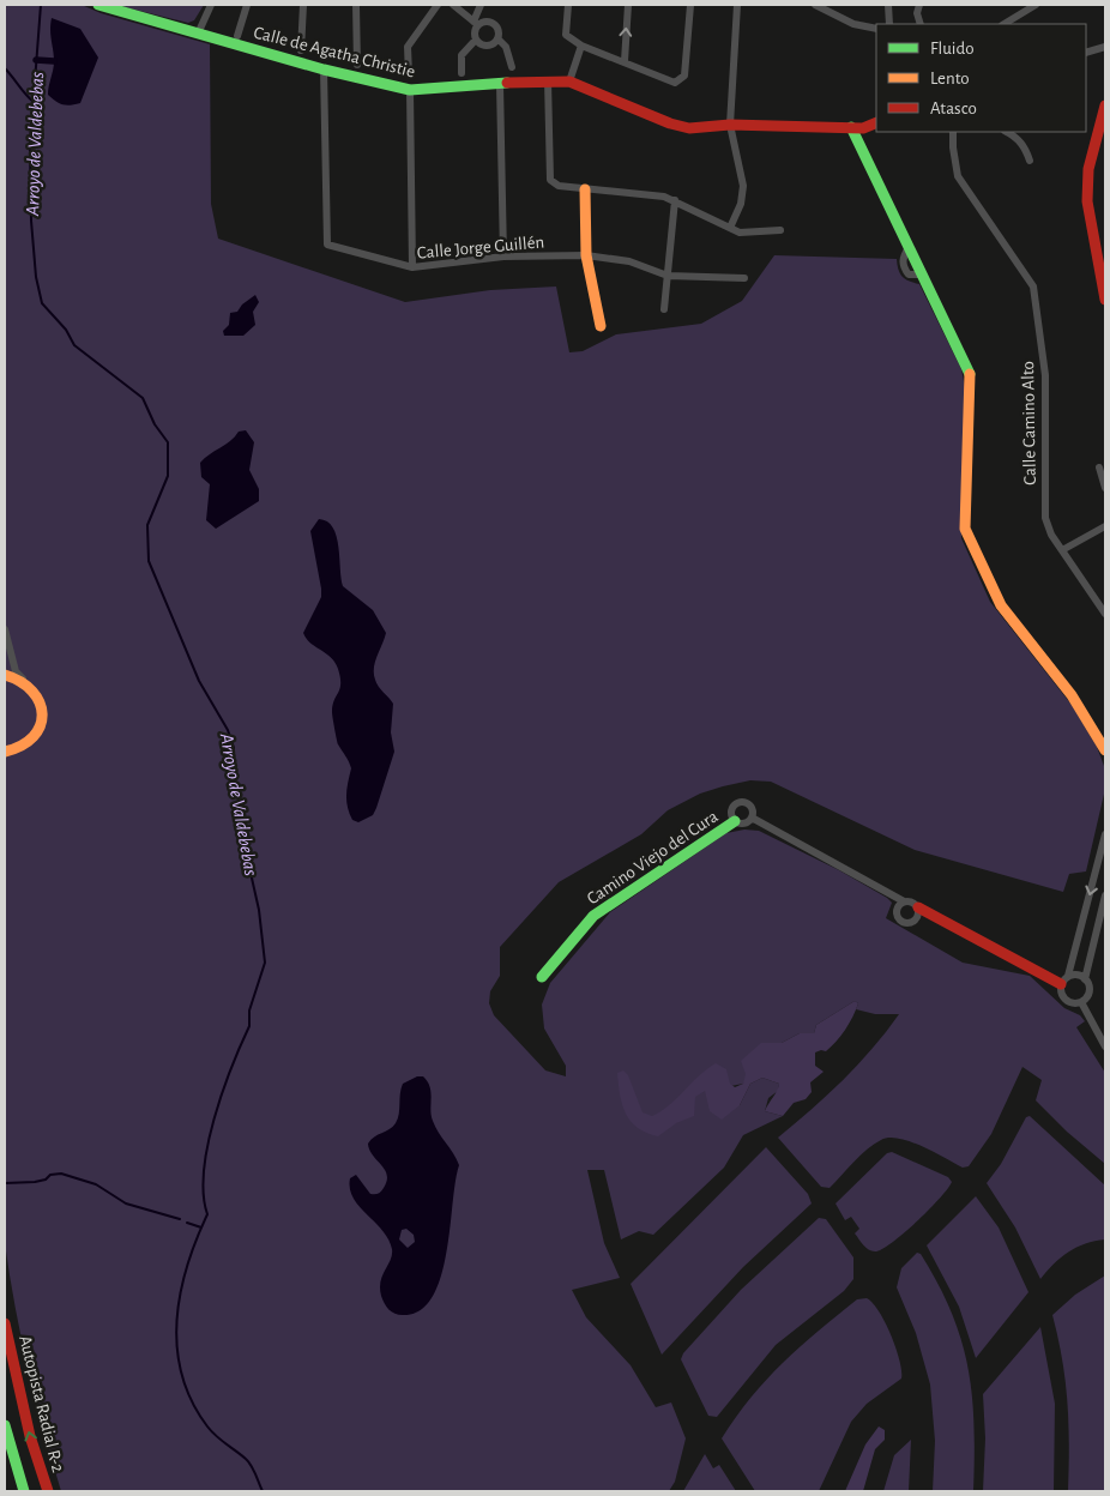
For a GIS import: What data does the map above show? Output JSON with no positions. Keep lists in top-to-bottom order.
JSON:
{
  "streets": {
    "main road": ["Calle de Agatha Christie", "Camino Viejo del Cura", "Autopista Radial R-2"],
    "street": ["Calle Jorge Guillén", "Calle Camino Alto"]
  },
  "crossings": [
    ["Calle de Agatha Christie", "Calle Jorge Guillén"]
  ],
  "water": ["Arroyo de Valdebebas"],
  "legend": ["Fluido", "Lento", "Atasco"]
}
